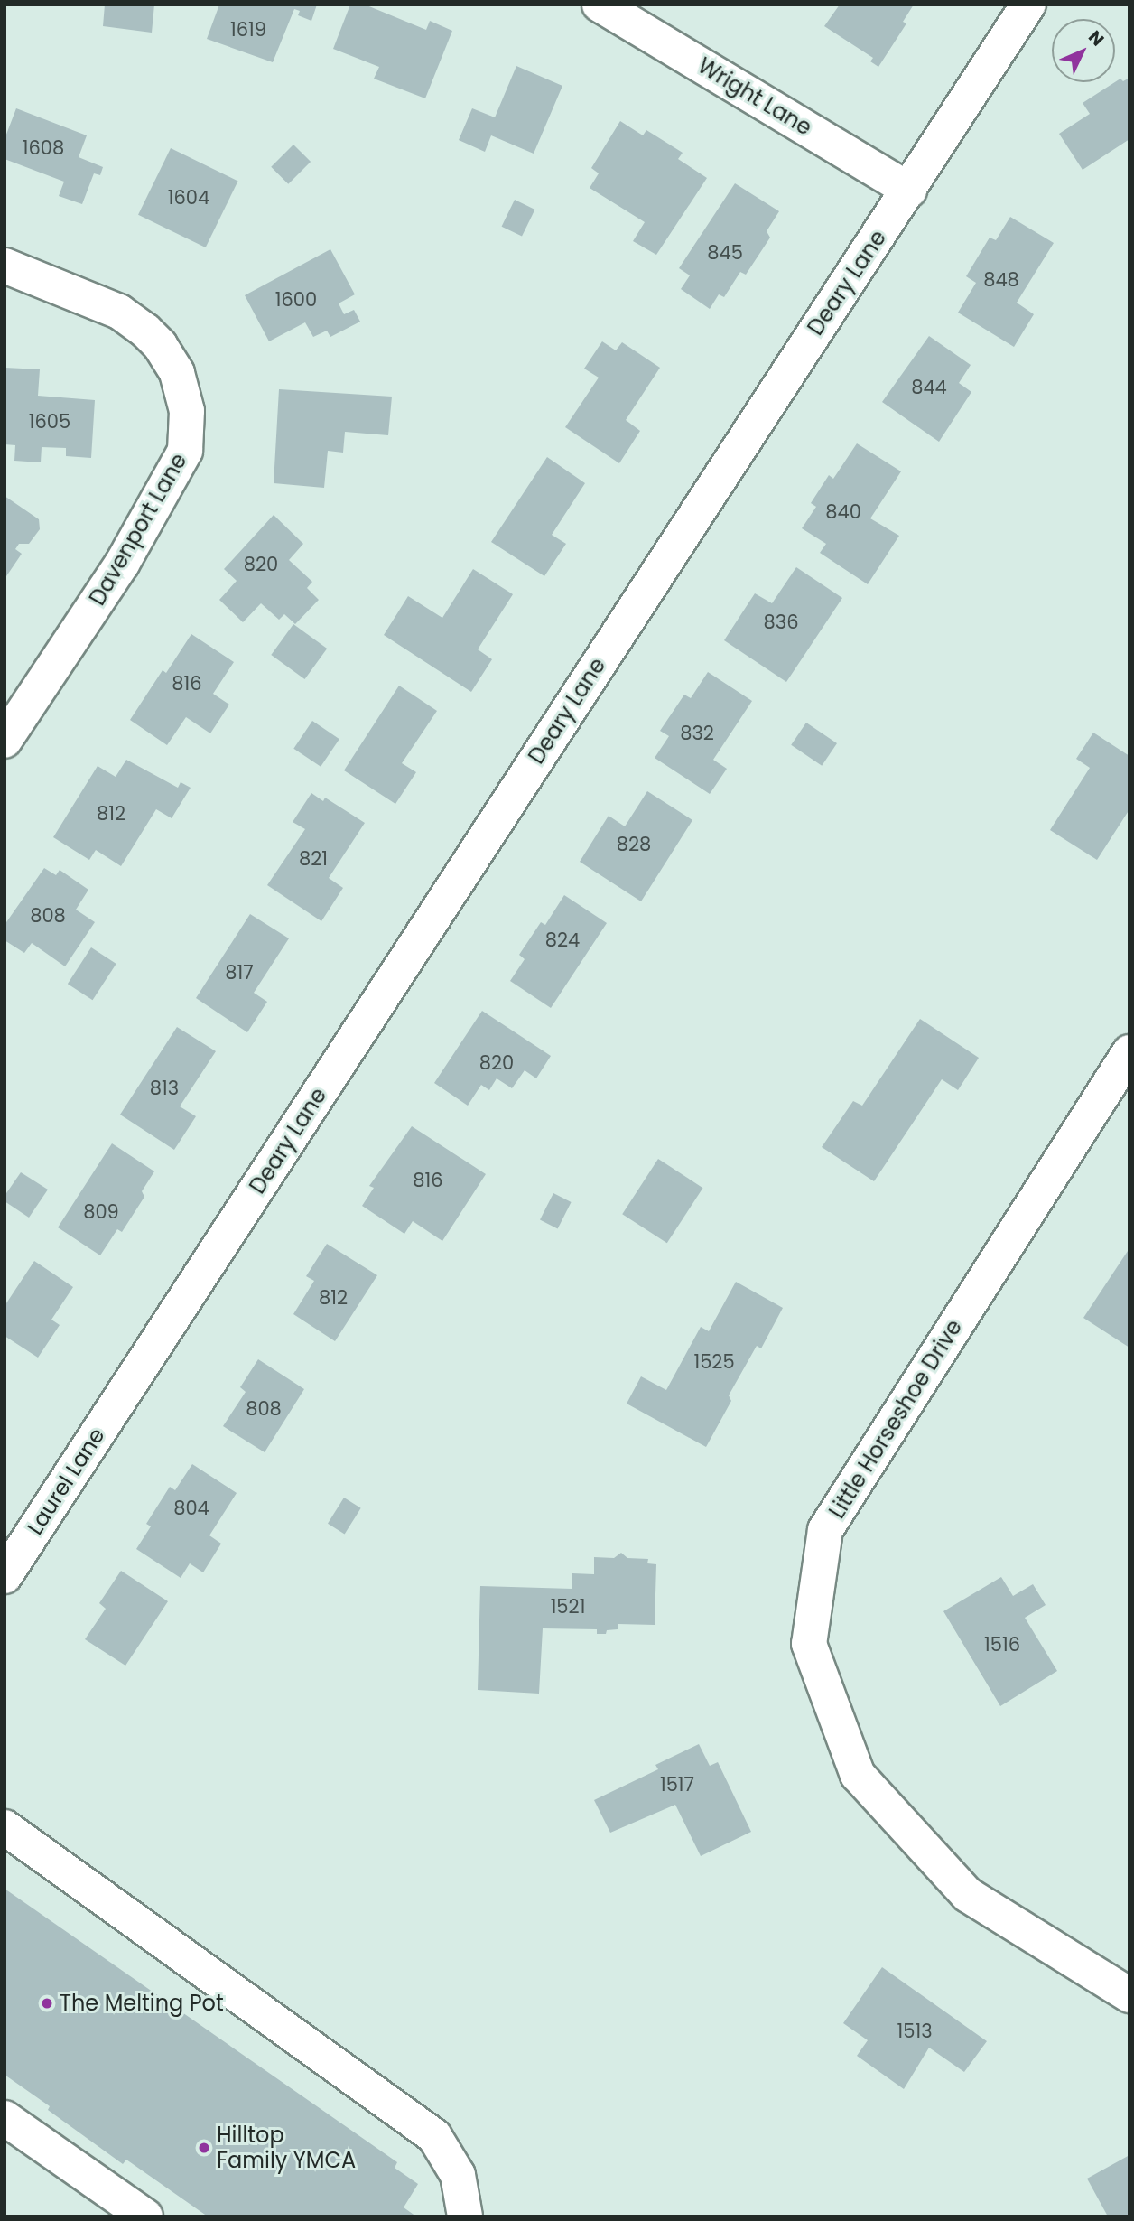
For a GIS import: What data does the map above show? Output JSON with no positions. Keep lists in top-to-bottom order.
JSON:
{
  "streets": {
    "street": [
      "Wright Lane",
      "Deary Lane",
      "Davenport Lane",
      "Little Horseshoe Drive",
      "Laurel Lane"
    ]
  },
  "crossings": [
    ["Wright Lane", "Deary Lane"],
    ["Deary Lane", "Laurel Lane"]
  ],
  "places": ["The Melting Pot", "Hilltop Family YMCA"],
  "house_numbers": [
    "1619",
    "1608",
    "1604",
    "845",
    "848",
    "1600",
    "844",
    "1605",
    "840",
    "820",
    "836",
    "816",
    "832",
    "812",
    "828",
    "821",
    "808",
    "824",
    "817",
    "820",
    "813",
    "816",
    "809",
    "812",
    "1525",
    "808",
    "804",
    "1521",
    "1516",
    "1517",
    "1513"
  ],
  "north": "top right"
}
